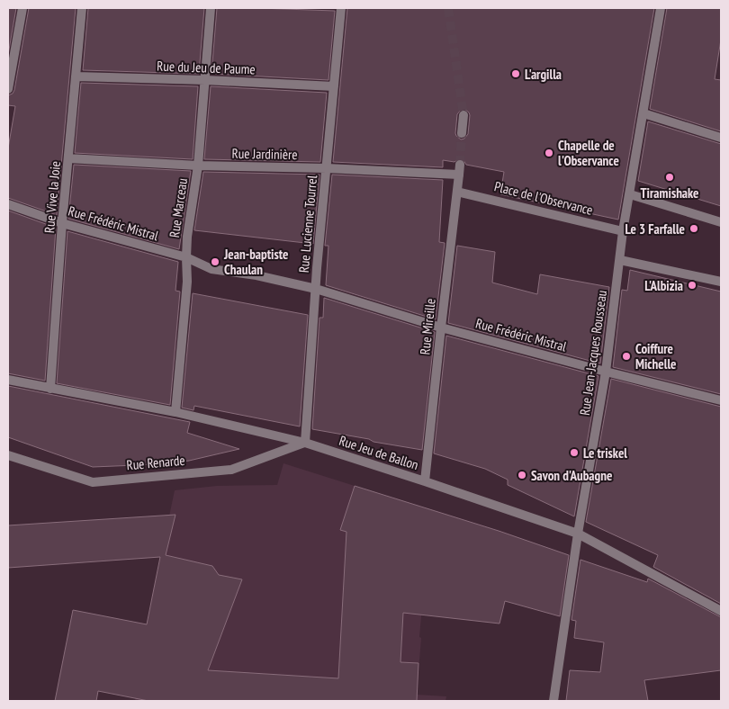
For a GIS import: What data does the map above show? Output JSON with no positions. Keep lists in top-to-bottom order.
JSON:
{
  "streets": {
    "street": [
      "Rue du Jeu de Paume",
      "Rue Jardinière",
      "Rue Vive la Joie",
      "Place de l'Observance",
      "Rue Marceau",
      "Rue Frédéric Mistral",
      "Rue Lucienne Tourrel",
      "Rue Mireille",
      "Rue Jean-Jacques Rousseau",
      "Rue Jeu de Ballon",
      "Rue Renarde"
    ]
  },
  "crossings": [
    ["Rue du Jeu de Paume", "Rue Vive la Joie"],
    ["Rue du Jeu de Paume", "Rue Marceau"],
    ["Rue du Jeu de Paume", "Rue Lucienne Tourrel"],
    ["Rue Jardinière", "Rue Vive la Joie"],
    ["Rue Jardinière", "Rue Marceau"],
    ["Rue Jardinière", "Rue Lucienne Tourrel"],
    ["Rue Jardinière", "Rue Mireille"],
    ["Rue Vive la Joie", "Rue Frédéric Mistral"],
    ["Rue Vive la Joie", "Rue Jeu de Ballon"],
    ["Place de l'Observance", "Rue Mireille"],
    ["Place de l'Observance", "Rue Jean-Jacques Rousseau"],
    ["Rue Marceau", "Rue Frédéric Mistral"],
    ["Rue Marceau", "Rue Jeu de Ballon"],
    ["Rue Frédéric Mistral", "Rue Lucienne Tourrel"],
    ["Rue Frédéric Mistral", "Rue Mireille"],
    ["Rue Frédéric Mistral", "Rue Jean-Jacques Rousseau"],
    ["Rue Lucienne Tourrel", "Rue Jeu de Ballon"],
    ["Rue Lucienne Tourrel", "Rue Renarde"],
    ["Rue Mireille", "Rue Jeu de Ballon"],
    ["Rue Jean-Jacques Rousseau", "Rue Jeu de Ballon"],
    ["Rue Jeu de Ballon", "Rue Renarde"]
  ],
  "places": [
    "L'argilla",
    "Chapelle de l'Observance",
    "Tiramishake",
    "Le 3 Farfalle",
    "Jean-baptiste Chaulan",
    "L'Albizia",
    "Coiffure Michelle",
    "Le triskel",
    "Savon d'Aubagne"
  ]
}
